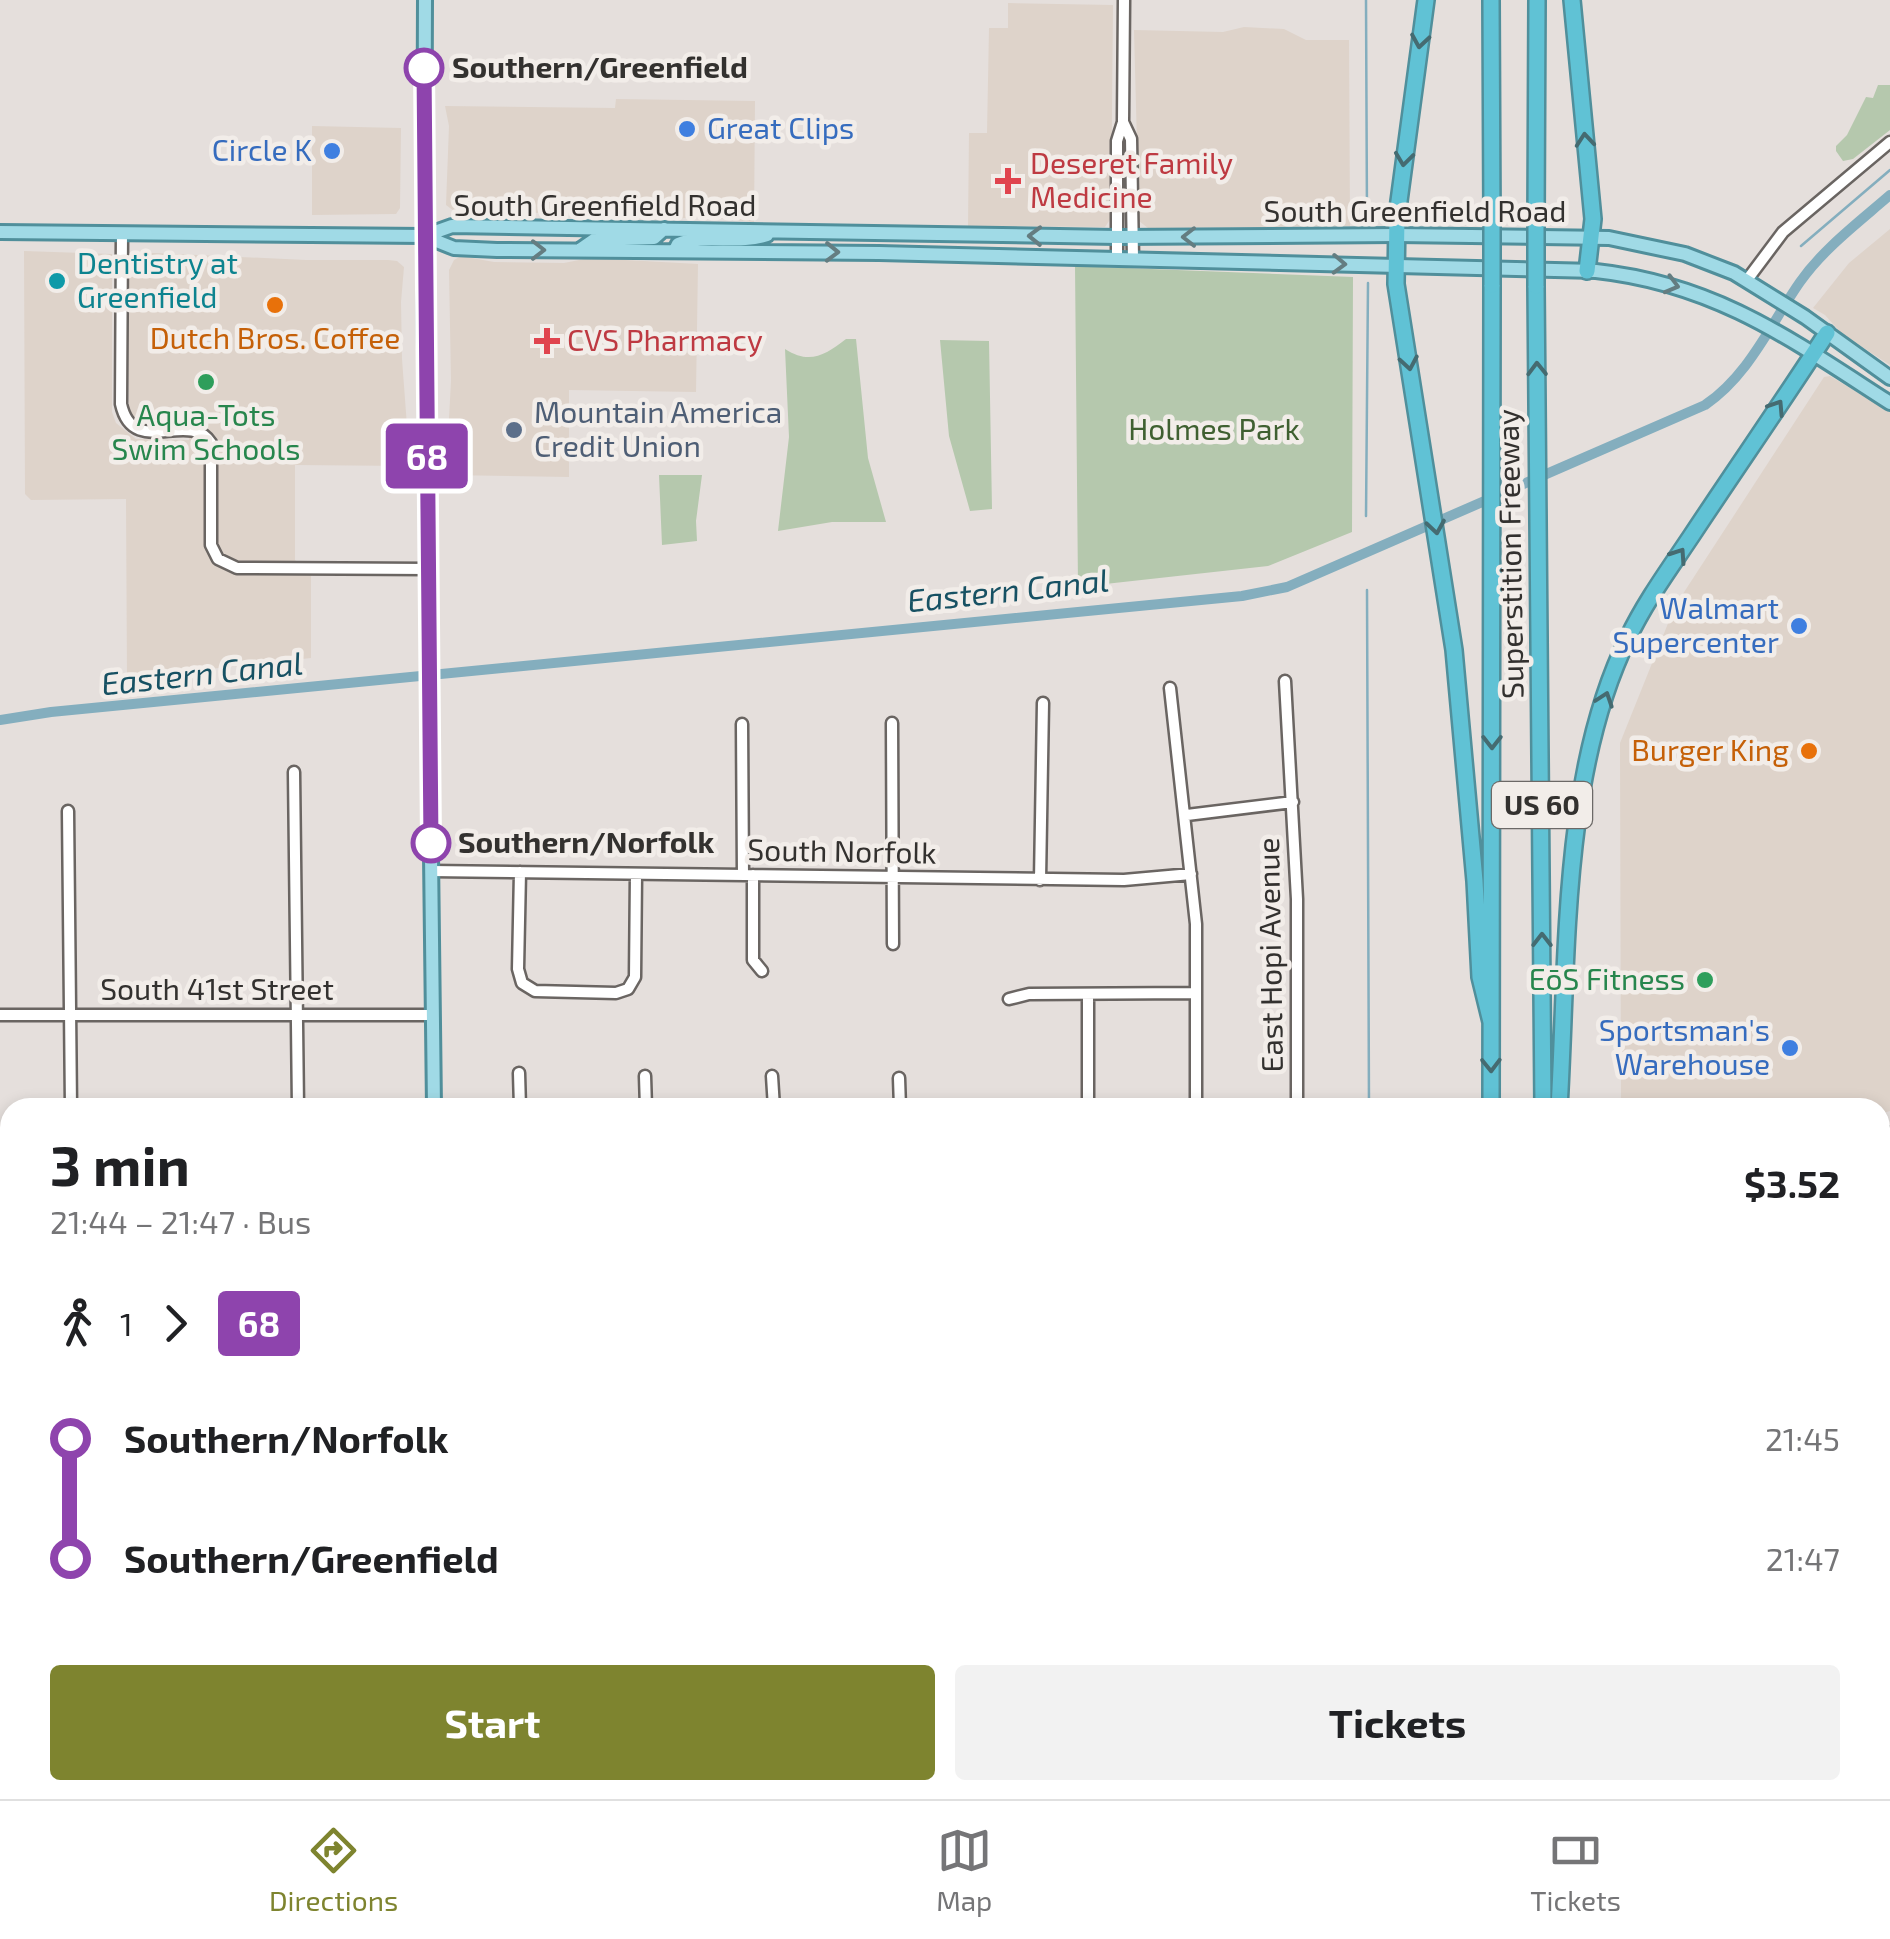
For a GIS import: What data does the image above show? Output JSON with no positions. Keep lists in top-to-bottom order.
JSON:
{
  "streets": {
    "highway": ["Superstition Freeway", "US 60"],
    "main road": ["South Greenfield Road"],
    "street": ["South Norfolk", "East Hopi Avenue", "South 41st Street"]
  },
  "water": ["Eastern Canal"],
  "parks": ["Holmes Park"],
  "places": {
    "other": [
      "Southern/Greenfield",
      "Great Clips",
      "Circle K",
      "Dentistry at Greenfield",
      "Dutch Bros. Coffee",
      "Aqua-Tots Swim Schools",
      "Mountain America Credit Union",
      "Walmart Supercenter",
      "Burger King",
      "Southern/Norfolk",
      "EōS Fitness",
      "Sportsman's Warehouse"
    ],
    "health": ["Deseret Family Medicine", "CVS Pharmacy"]
  },
  "lines": ["bus line 68"],
  "page": {
    "on_map": "68",
    "heading": ["3 min", "21:44 – 21:47 · Bus", "$3.52"],
    "legs": ["1", "68"],
    "list": [
      {
        "name": "Southern/Norfolk",
        "value": "21:45"
      },
      {
        "name": "Southern/Greenfield",
        "value": "21:47"
      }
    ],
    "buttons": ["Start", "Tickets"],
    "tabs": ["Directions", "Map", "Tickets"]
  }
}
